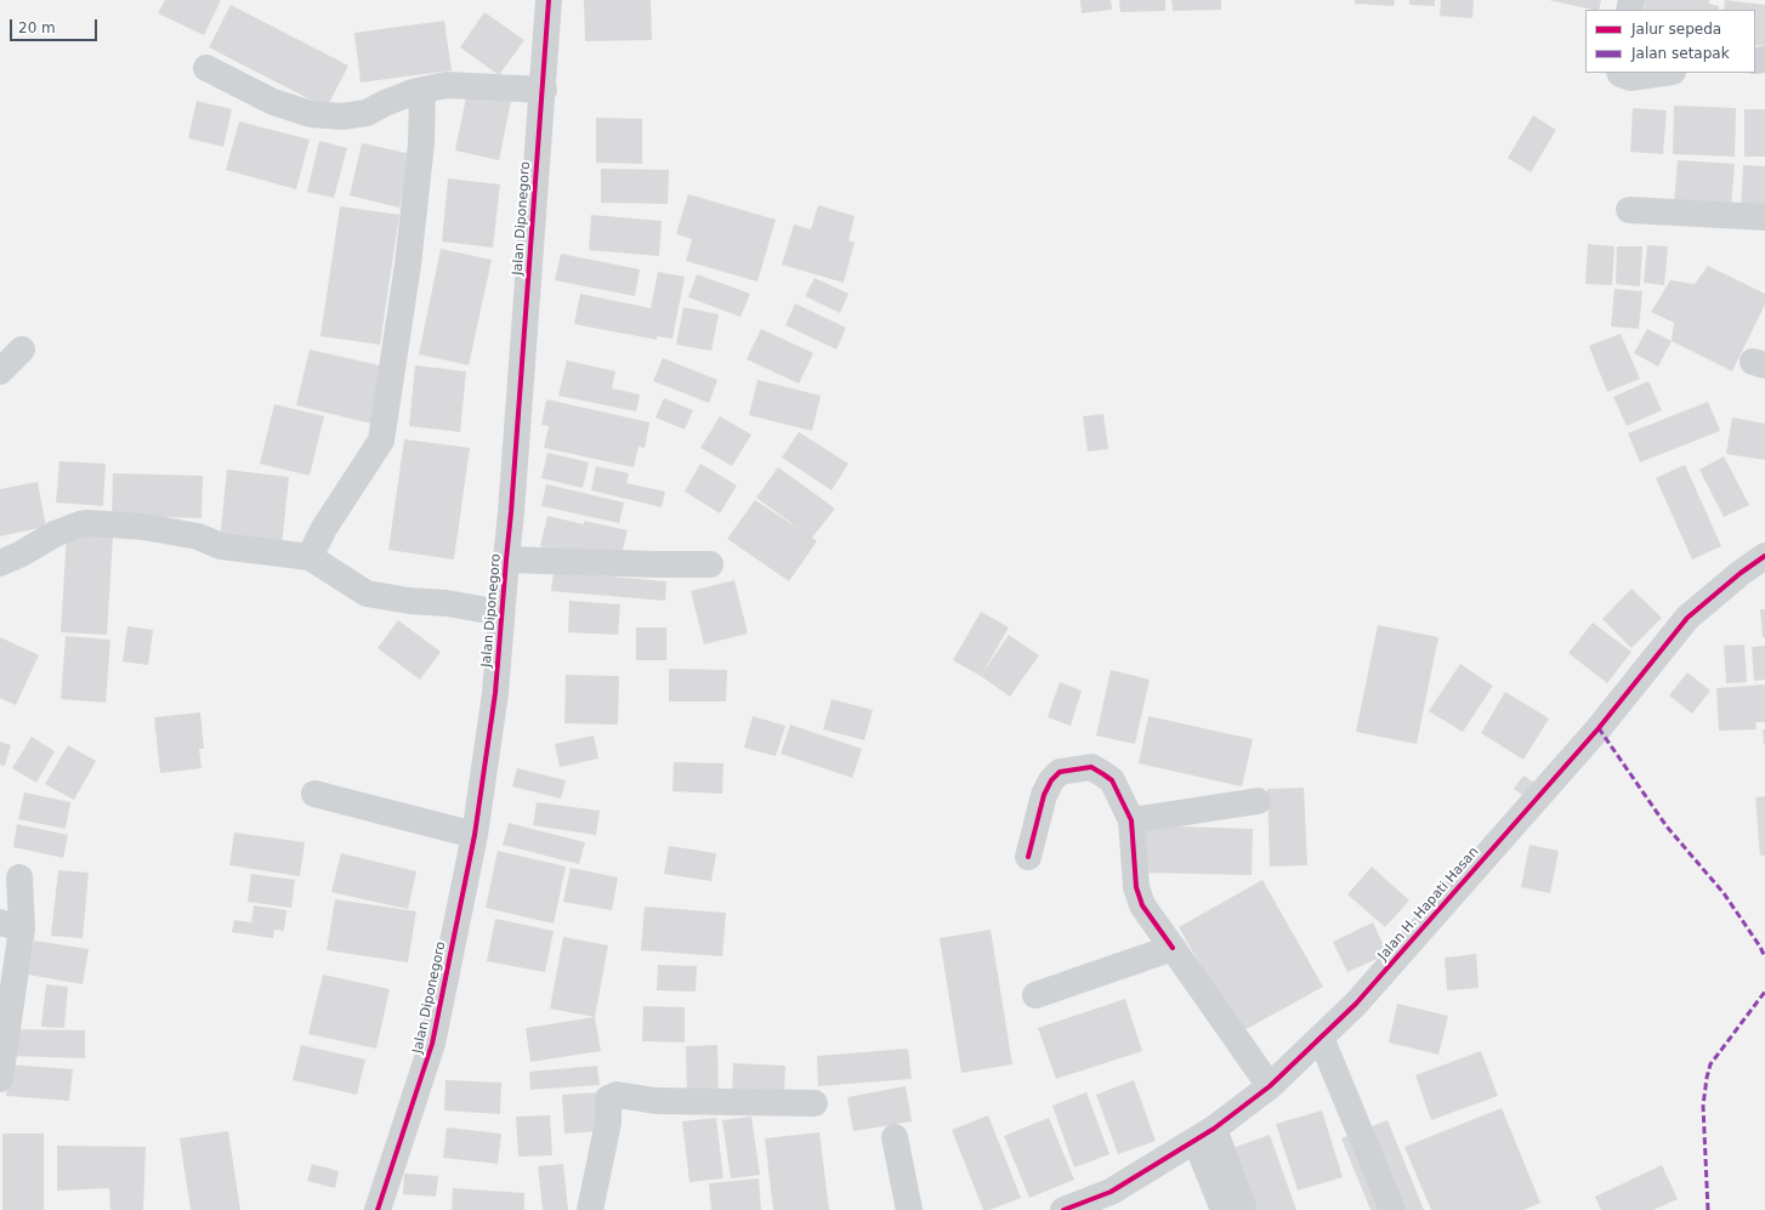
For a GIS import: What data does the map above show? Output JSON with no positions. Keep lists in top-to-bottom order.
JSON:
{
  "streets": {
    "street": ["Jalan Diponegoro", "Jalan H. Hapati Hasan"]
  },
  "legend": ["Jalur sepeda", "Jalan setapak"],
  "scale_bar": "20 m"
}
